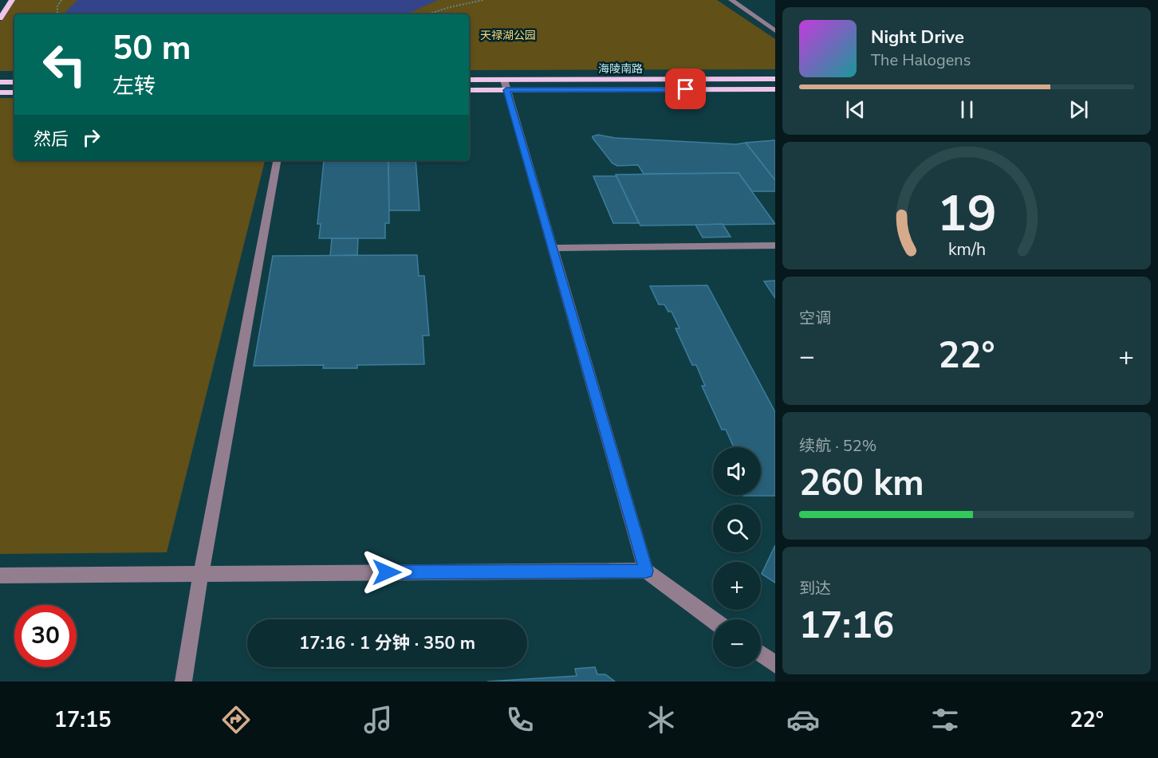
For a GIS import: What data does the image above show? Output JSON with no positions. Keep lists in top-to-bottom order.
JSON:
{
  "streets": {
    "main road": ["海陵南路"]
  },
  "parks": ["天禄湖公园"],
  "page": {
    "turn": ["50 m", "左转"],
    "song": ["Night Drive", "The Halogens"],
    "then": "然后",
    "tile": [
      "空调",
      ["续航 · 52%", "260 km"],
      ["到达", "17:16"]
    ],
    "heat": ["−", "22°", "+"],
    "map_buttons": ["+", "−"],
    "limit": "30",
    "trip": "17:16 · 1 分钟 · 350 m",
    "tabs": ["17:15", "22°"],
    "gauge": ["19", "km/h"]
  }
}
